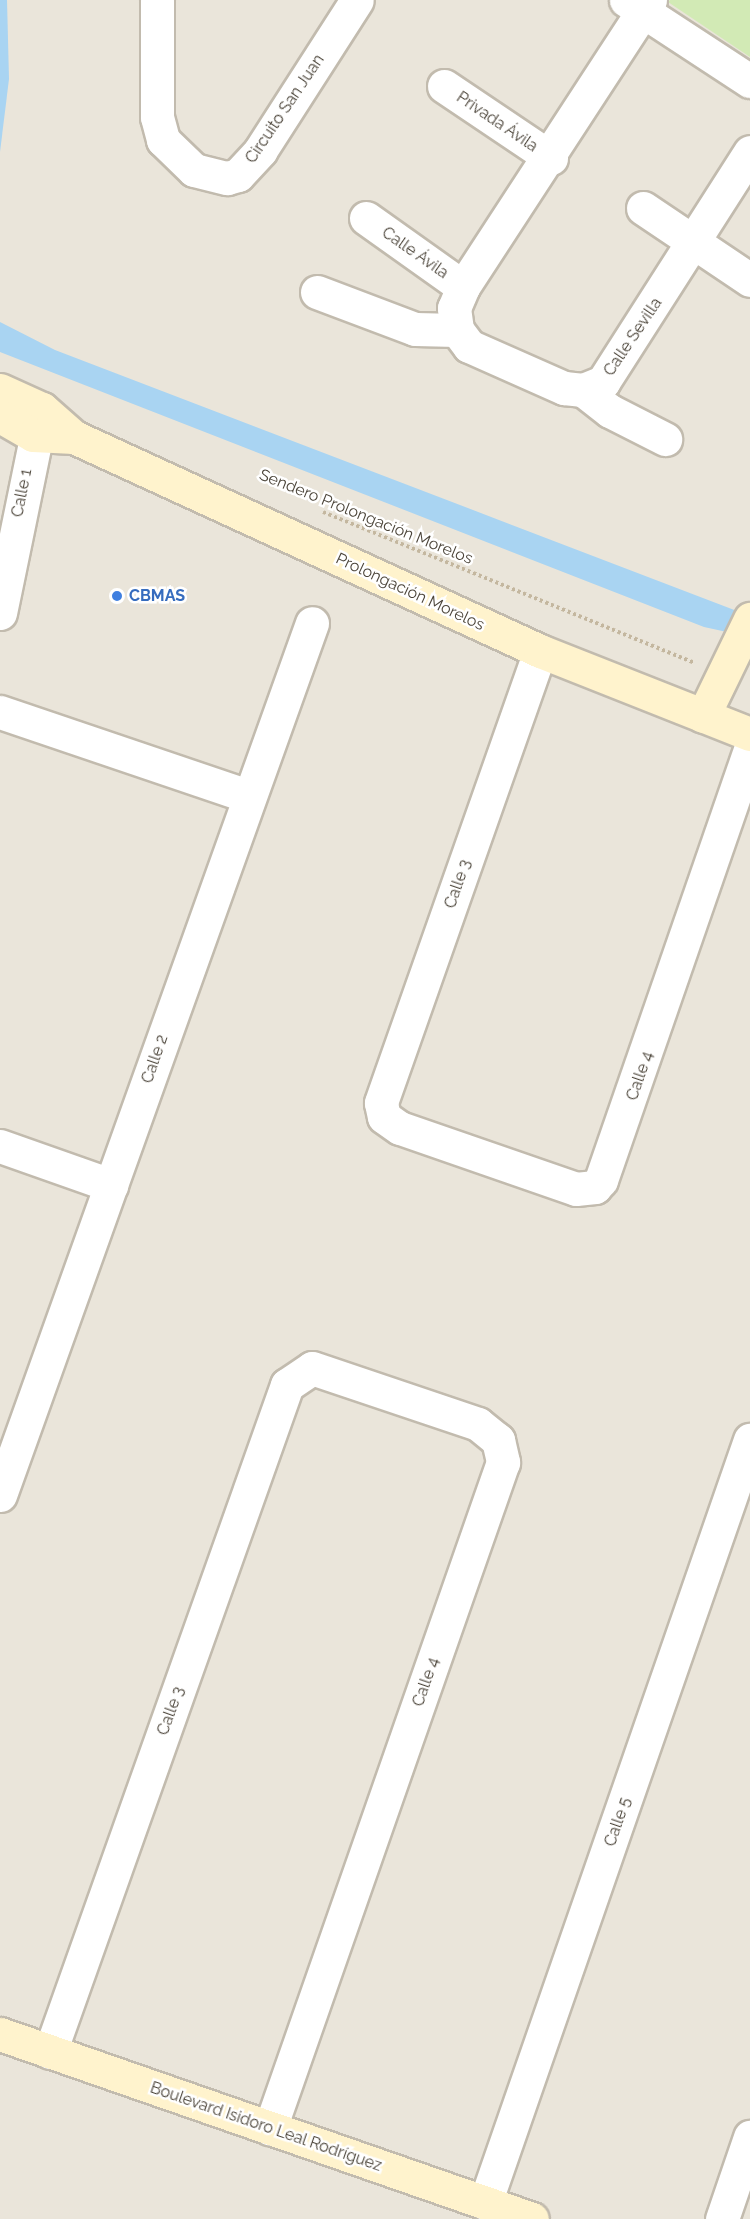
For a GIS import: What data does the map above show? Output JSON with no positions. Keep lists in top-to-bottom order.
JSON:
{
  "streets": {
    "street": [
      "Circuito San Juan",
      "Privada Ávila",
      "Calle Ávila",
      "Calle Sevilla",
      "Calle 1",
      "Prolongación Morelos",
      "Calle 3",
      "Calle 2",
      "Calle 4",
      "Calle 5",
      "Boulevard Isidoro Leal Rodríguez"
    ],
    "path": ["Sendero Prolongación Morelos"]
  },
  "crossings": [
    ["Calle 1", "Prolongación Morelos"],
    ["Prolongación Morelos", "Calle 3"],
    ["Calle 3", "Calle 4"],
    ["Calle 3", "Boulevard Isidoro Leal Rodríguez"],
    ["Calle 4", "Boulevard Isidoro Leal Rodríguez"],
    ["Calle 5", "Boulevard Isidoro Leal Rodríguez"]
  ],
  "places": ["CBMAS"]
}
